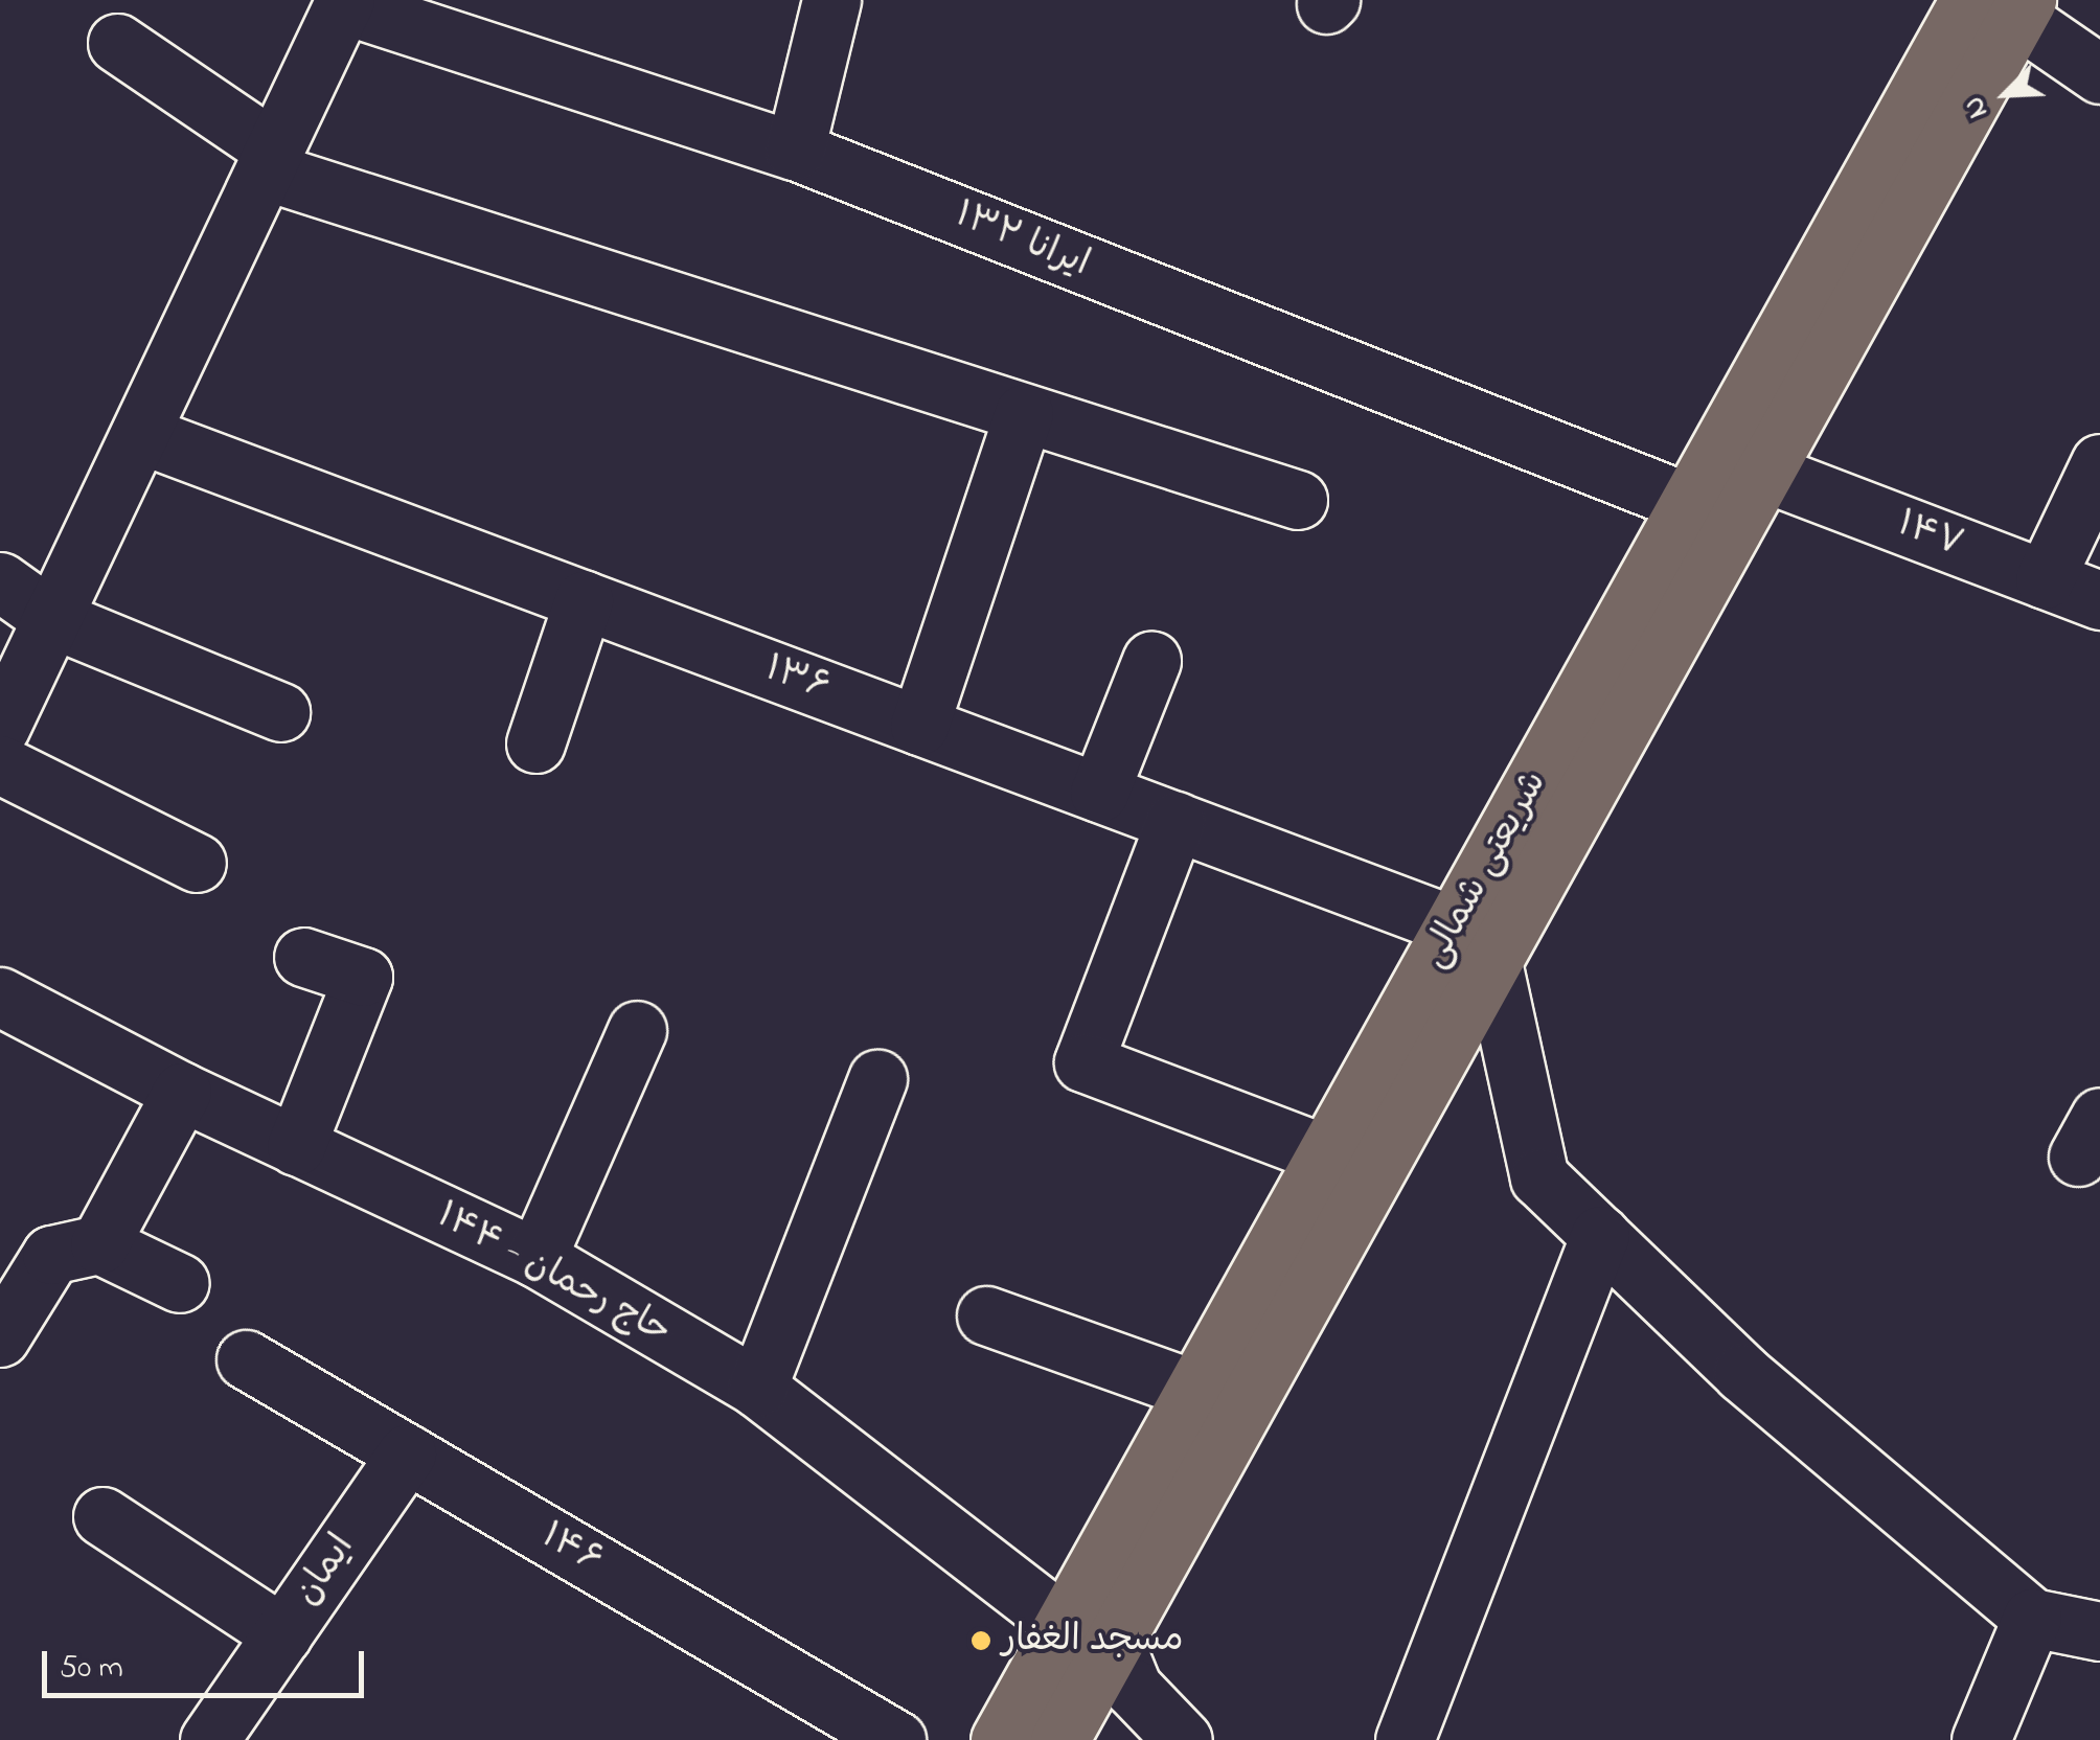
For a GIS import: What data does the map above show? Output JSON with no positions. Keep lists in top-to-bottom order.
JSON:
{
  "streets": {
    "main road": ["شریعتی شمالی"],
    "street": [
      "ایرانا ۱۳۲",
      "۱۴۷",
      "۱۳۶",
      "حاج رحمان - ۱۴۴",
      "۱۴۶",
      "ایمان"
    ]
  },
  "crossings": [
    ["ایرانا ۱۳۲", "شریعتی شمالی"],
    ["۱۴۷", "شریعتی شمالی"],
    ["۱۳۶", "شریعتی شمالی"],
    ["شریعتی شمالی", "حاج رحمان - ۱۴۴"],
    ["۱۴۶", "ایمان"]
  ],
  "places": ["مسجد الغفار"],
  "scale_bar": "50 m",
  "north": "bottom left"
}
